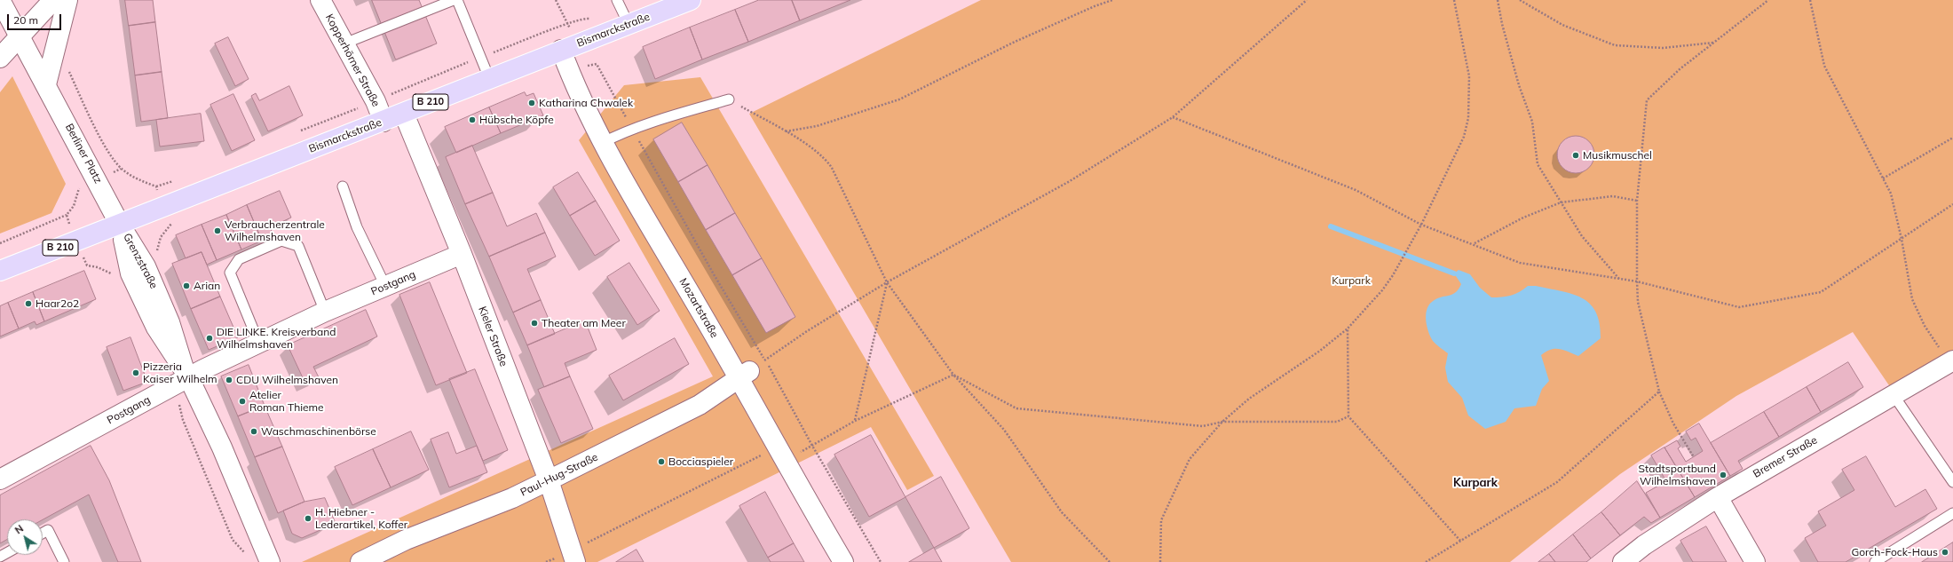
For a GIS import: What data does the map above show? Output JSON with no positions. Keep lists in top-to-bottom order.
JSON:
{
  "streets": {
    "main road": ["Bismarckstraße", "B 210"],
    "street": [
      "Kopperhörner Straße",
      "Berliner Platz",
      "Grenzstraße",
      "Postgang",
      "Mozartstraße",
      "Kieler Straße",
      "Bremer Straße",
      "Paul-Hug-Straße"
    ]
  },
  "crossings": [
    ["Bismarckstraße", "Kopperhörner Straße"],
    ["Bismarckstraße", "Berliner Platz"],
    ["Bismarckstraße", "Grenzstraße"],
    ["Bismarckstraße", "Mozartstraße"],
    ["Bismarckstraße", "Kieler Straße"],
    ["Berliner Platz", "Grenzstraße"],
    ["Grenzstraße", "Postgang"],
    ["Postgang", "Kieler Straße"],
    ["Mozartstraße", "Paul-Hug-Straße"],
    ["Kieler Straße", "Paul-Hug-Straße"]
  ],
  "districts": ["Kurpark"],
  "parks": ["Kurpark"],
  "places": [
    "Katharina Chwalek",
    "Hübsche Köpfe",
    "Musikmuschel",
    "Verbraucherzentrale Wilhelmshaven",
    "Arian",
    "Haar2o2",
    "Theater am Meer",
    "DIE LINKE. Kreisverband Wilhelmshaven",
    "Pizzeria Kaiser Wilhelm",
    "CDU Wilhelmshaven",
    "Atelier Roman Thieme",
    "Waschmaschinenbörse",
    "Bocciaspieler",
    "Stadtsportbund Wilhelmshaven",
    "H. Hiebner - Lederartikel, Koffer",
    "Gorch-Fock-Haus"
  ],
  "scale_bar": "20 m",
  "north": "top left"
}
